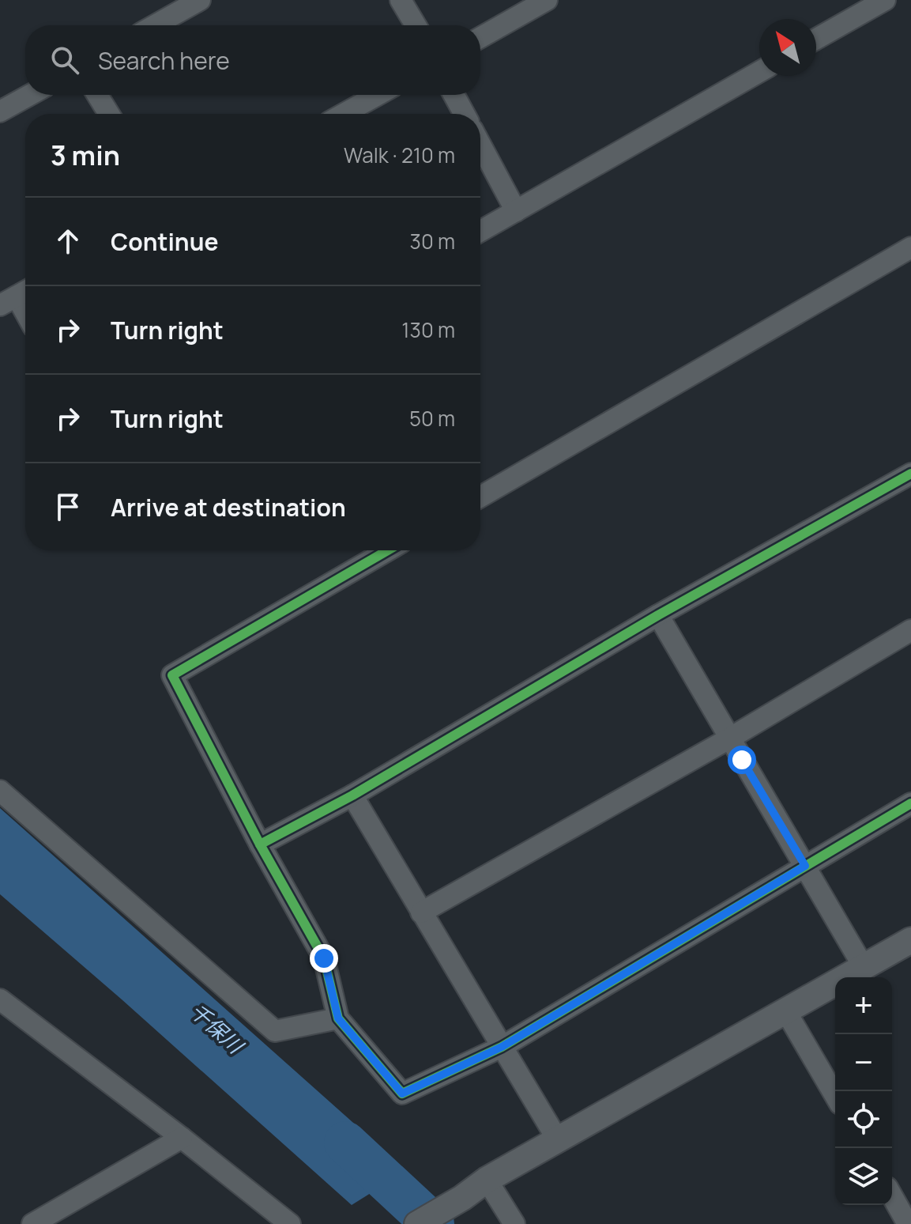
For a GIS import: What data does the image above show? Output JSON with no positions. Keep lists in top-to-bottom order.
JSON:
{
  "water": ["千保川"],
  "north": "top left",
  "page": {
    "search": "Search here",
    "heading": ["3 min", "Walk · 210 m"],
    "list": [
      ["Continue", "30 m"],
      ["Turn right", "130 m"],
      ["Turn right", "50 m"],
      "Arrive at destination"
    ],
    "map_buttons": ["+", "−"]
  }
}
